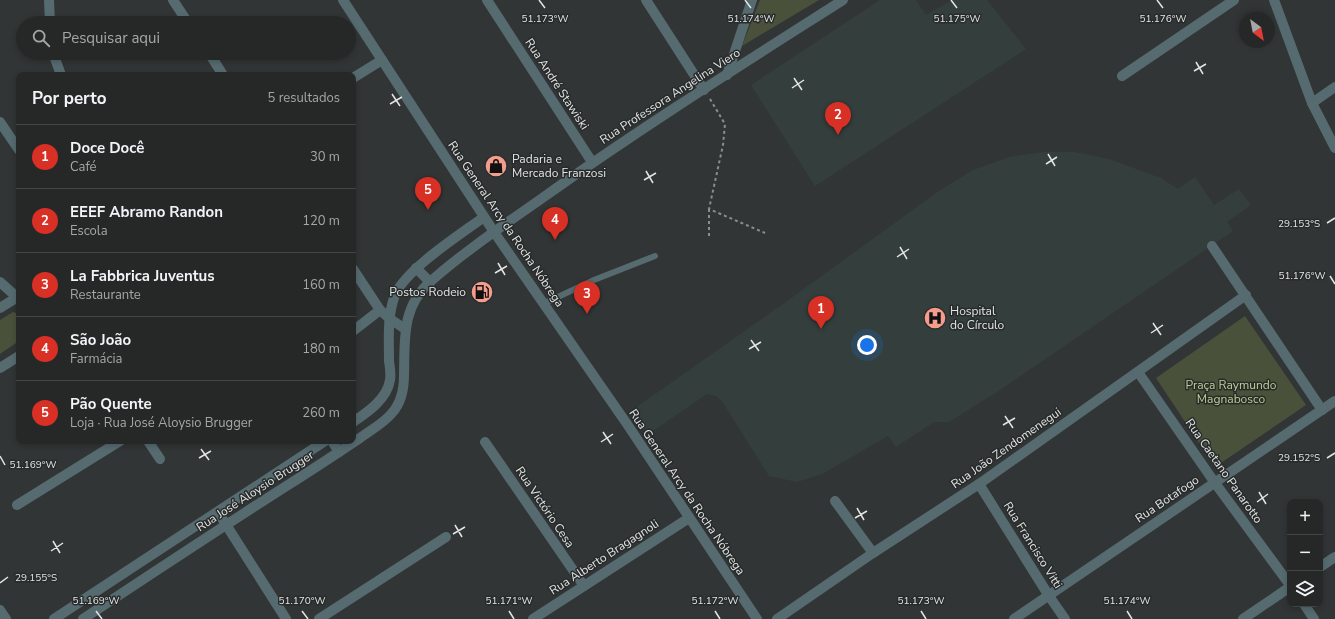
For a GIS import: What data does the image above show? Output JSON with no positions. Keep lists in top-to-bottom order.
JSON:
{
  "streets": {
    "street": [
      "Rua André Stawiski",
      "Rua Professora Angelina Viero",
      "Rua General Arcy da Rocha Nóbrega",
      "Rua João Zendomenegui",
      "Rua Caetano Panarotto",
      "Rua José Aloysio Brugger",
      "Rua Botafogo",
      "Rua Victório Cesa",
      "Rua Francisco Vitti",
      "Rua Alberto Bragagnoli"
    ]
  },
  "crossings": [
    ["Rua André Stawiski", "Rua Professora Angelina Viero"],
    ["Rua Professora Angelina Viero", "Rua General Arcy da Rocha Nóbrega"],
    ["Rua Professora Angelina Viero", "Rua José Aloysio Brugger"],
    ["Rua General Arcy da Rocha Nóbrega", "Rua José Aloysio Brugger"],
    ["Rua General Arcy da Rocha Nóbrega", "Rua Alberto Bragagnoli"],
    ["Rua João Zendomenegui", "Rua Caetano Panarotto"],
    ["Rua João Zendomenegui", "Rua Francisco Vitti"],
    ["Rua Caetano Panarotto", "Rua Botafogo"],
    ["Rua Botafogo", "Rua Francisco Vitti"],
    ["Rua Victório Cesa", "Rua Alberto Bragagnoli"]
  ],
  "parks": ["Praça Raymundo Magnabosco"],
  "places": {
    "shop": ["Padaria e Mercado Franzosi"],
    "fuel station": ["Postos Rodeio"],
    "hospital": ["Hospital do Círculo"]
  },
  "north": "bottom right",
  "page": {
    "search": "Pesquisar aqui",
    "heading": ["Por perto", "5 resultados"],
    "pins": [
      "2",
      "5",
      "4",
      "3",
      "1"
    ],
    "list": [
      {
        "mark": "1",
        "name": "Doce Docê",
        "note": "Café",
        "value": "30 m"
      },
      {
        "mark": "2",
        "name": "EEEF Abramo Randon",
        "note": "Escola",
        "value": "120 m"
      },
      {
        "mark": "3",
        "name": "La Fabbrica Juventus",
        "note": "Restaurante",
        "value": "160 m"
      },
      {
        "mark": "4",
        "name": "São João",
        "note": "Farmácia",
        "value": "180 m"
      },
      {
        "mark": "5",
        "name": "Pão Quente",
        "note": "Loja · Rua José Aloysio Brugger",
        "value": "260 m"
      }
    ],
    "map_buttons": ["+", "−"]
  },
  "coordinates": [
    "51.173°W",
    "51.174°W",
    "51.175°W",
    "51.176°W",
    "29.153°S",
    "29.152°S",
    "51.169°W",
    "29.155°S",
    "51.170°W",
    "51.171°W",
    "51.172°W"
  ]
}
